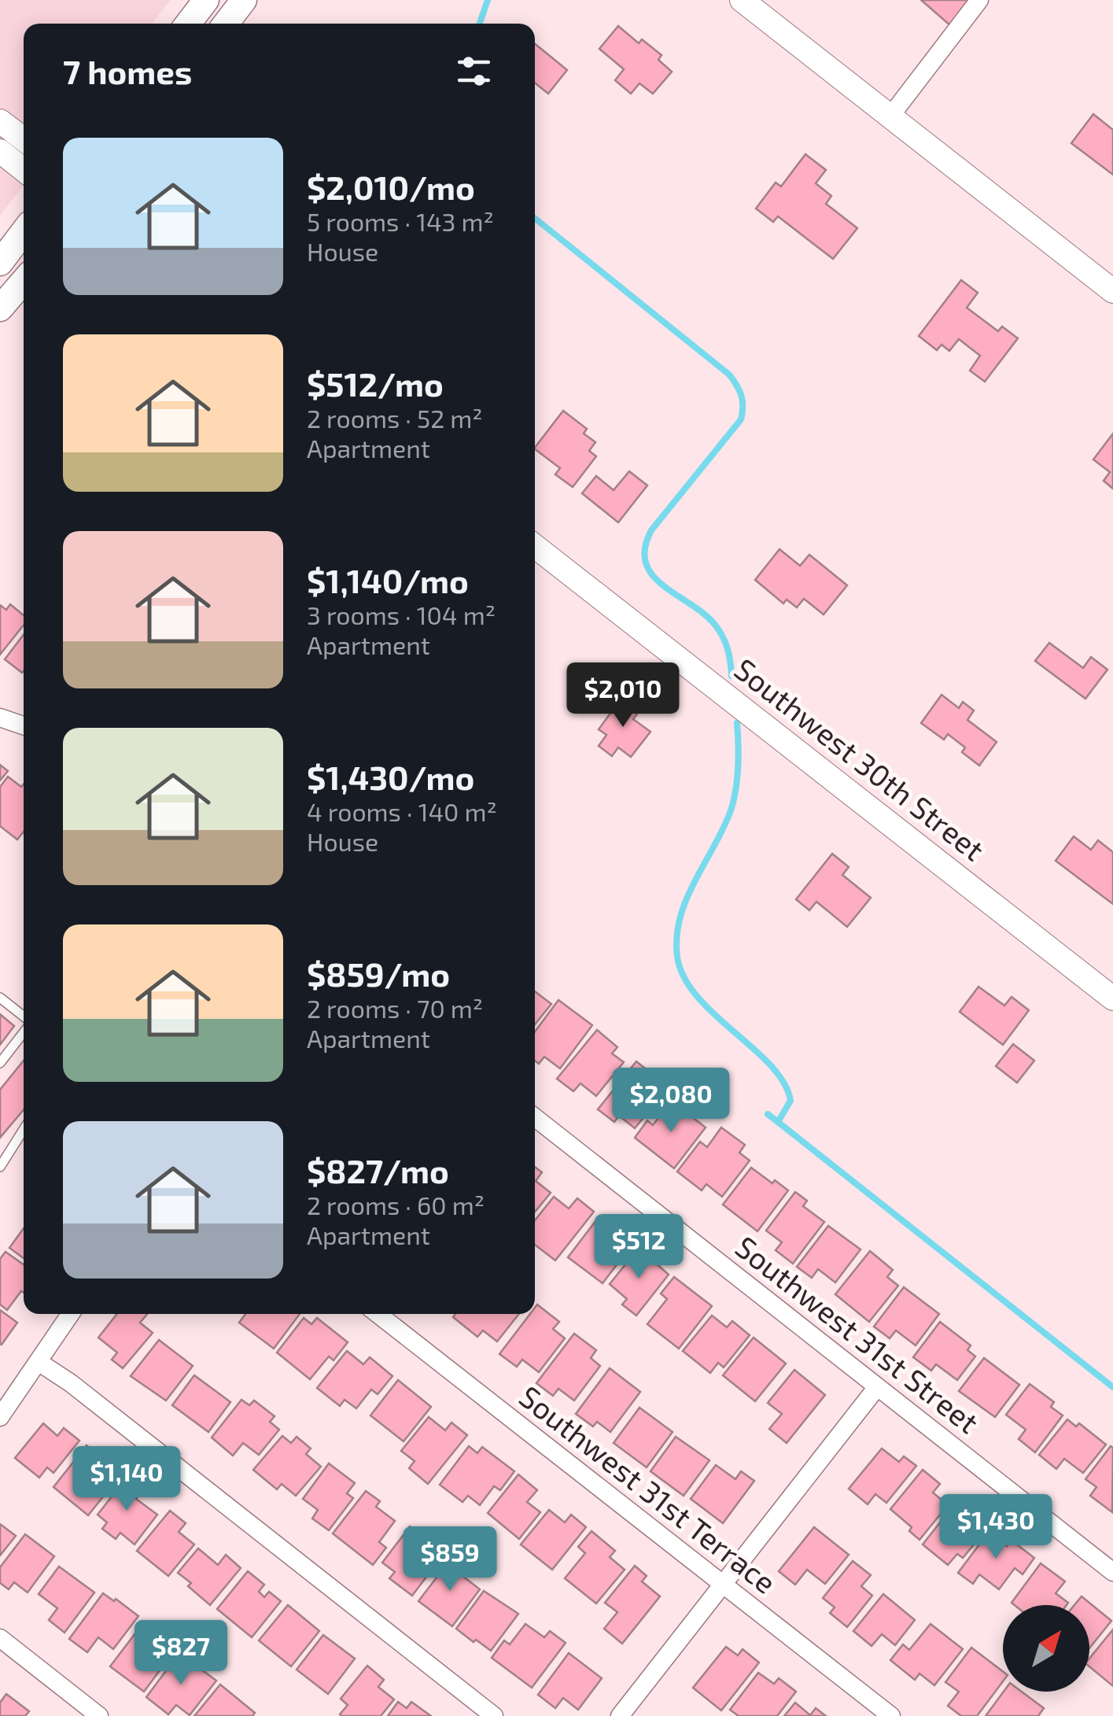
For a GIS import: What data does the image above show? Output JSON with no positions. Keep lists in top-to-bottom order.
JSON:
{
  "streets": {
    "street": ["Southwest 30th Street", "Southwest 31st Street", "Southwest 31st Terrace"]
  },
  "north": "top right",
  "page": {
    "heading": "7 homes",
    "list": [
      {
        "name": "$2,010/mo",
        "note": "5 rooms · 143 m² · House"
      },
      {
        "name": "$512/mo",
        "note": "2 rooms · 52 m² · Apartment"
      },
      {
        "name": "$1,140/mo",
        "note": "3 rooms · 104 m² · Apartment"
      },
      {
        "name": "$1,430/mo",
        "note": "4 rooms · 140 m² · House"
      },
      {
        "name": "$859/mo",
        "note": "2 rooms · 70 m² · Apartment"
      },
      {
        "name": "$827/mo",
        "note": "2 rooms · 60 m² · Apartment"
      }
    ],
    "price": [
      "$2,010",
      "$2,080",
      "$512",
      "$1,140",
      "$1,430",
      "$859",
      "$827"
    ]
  }
}
